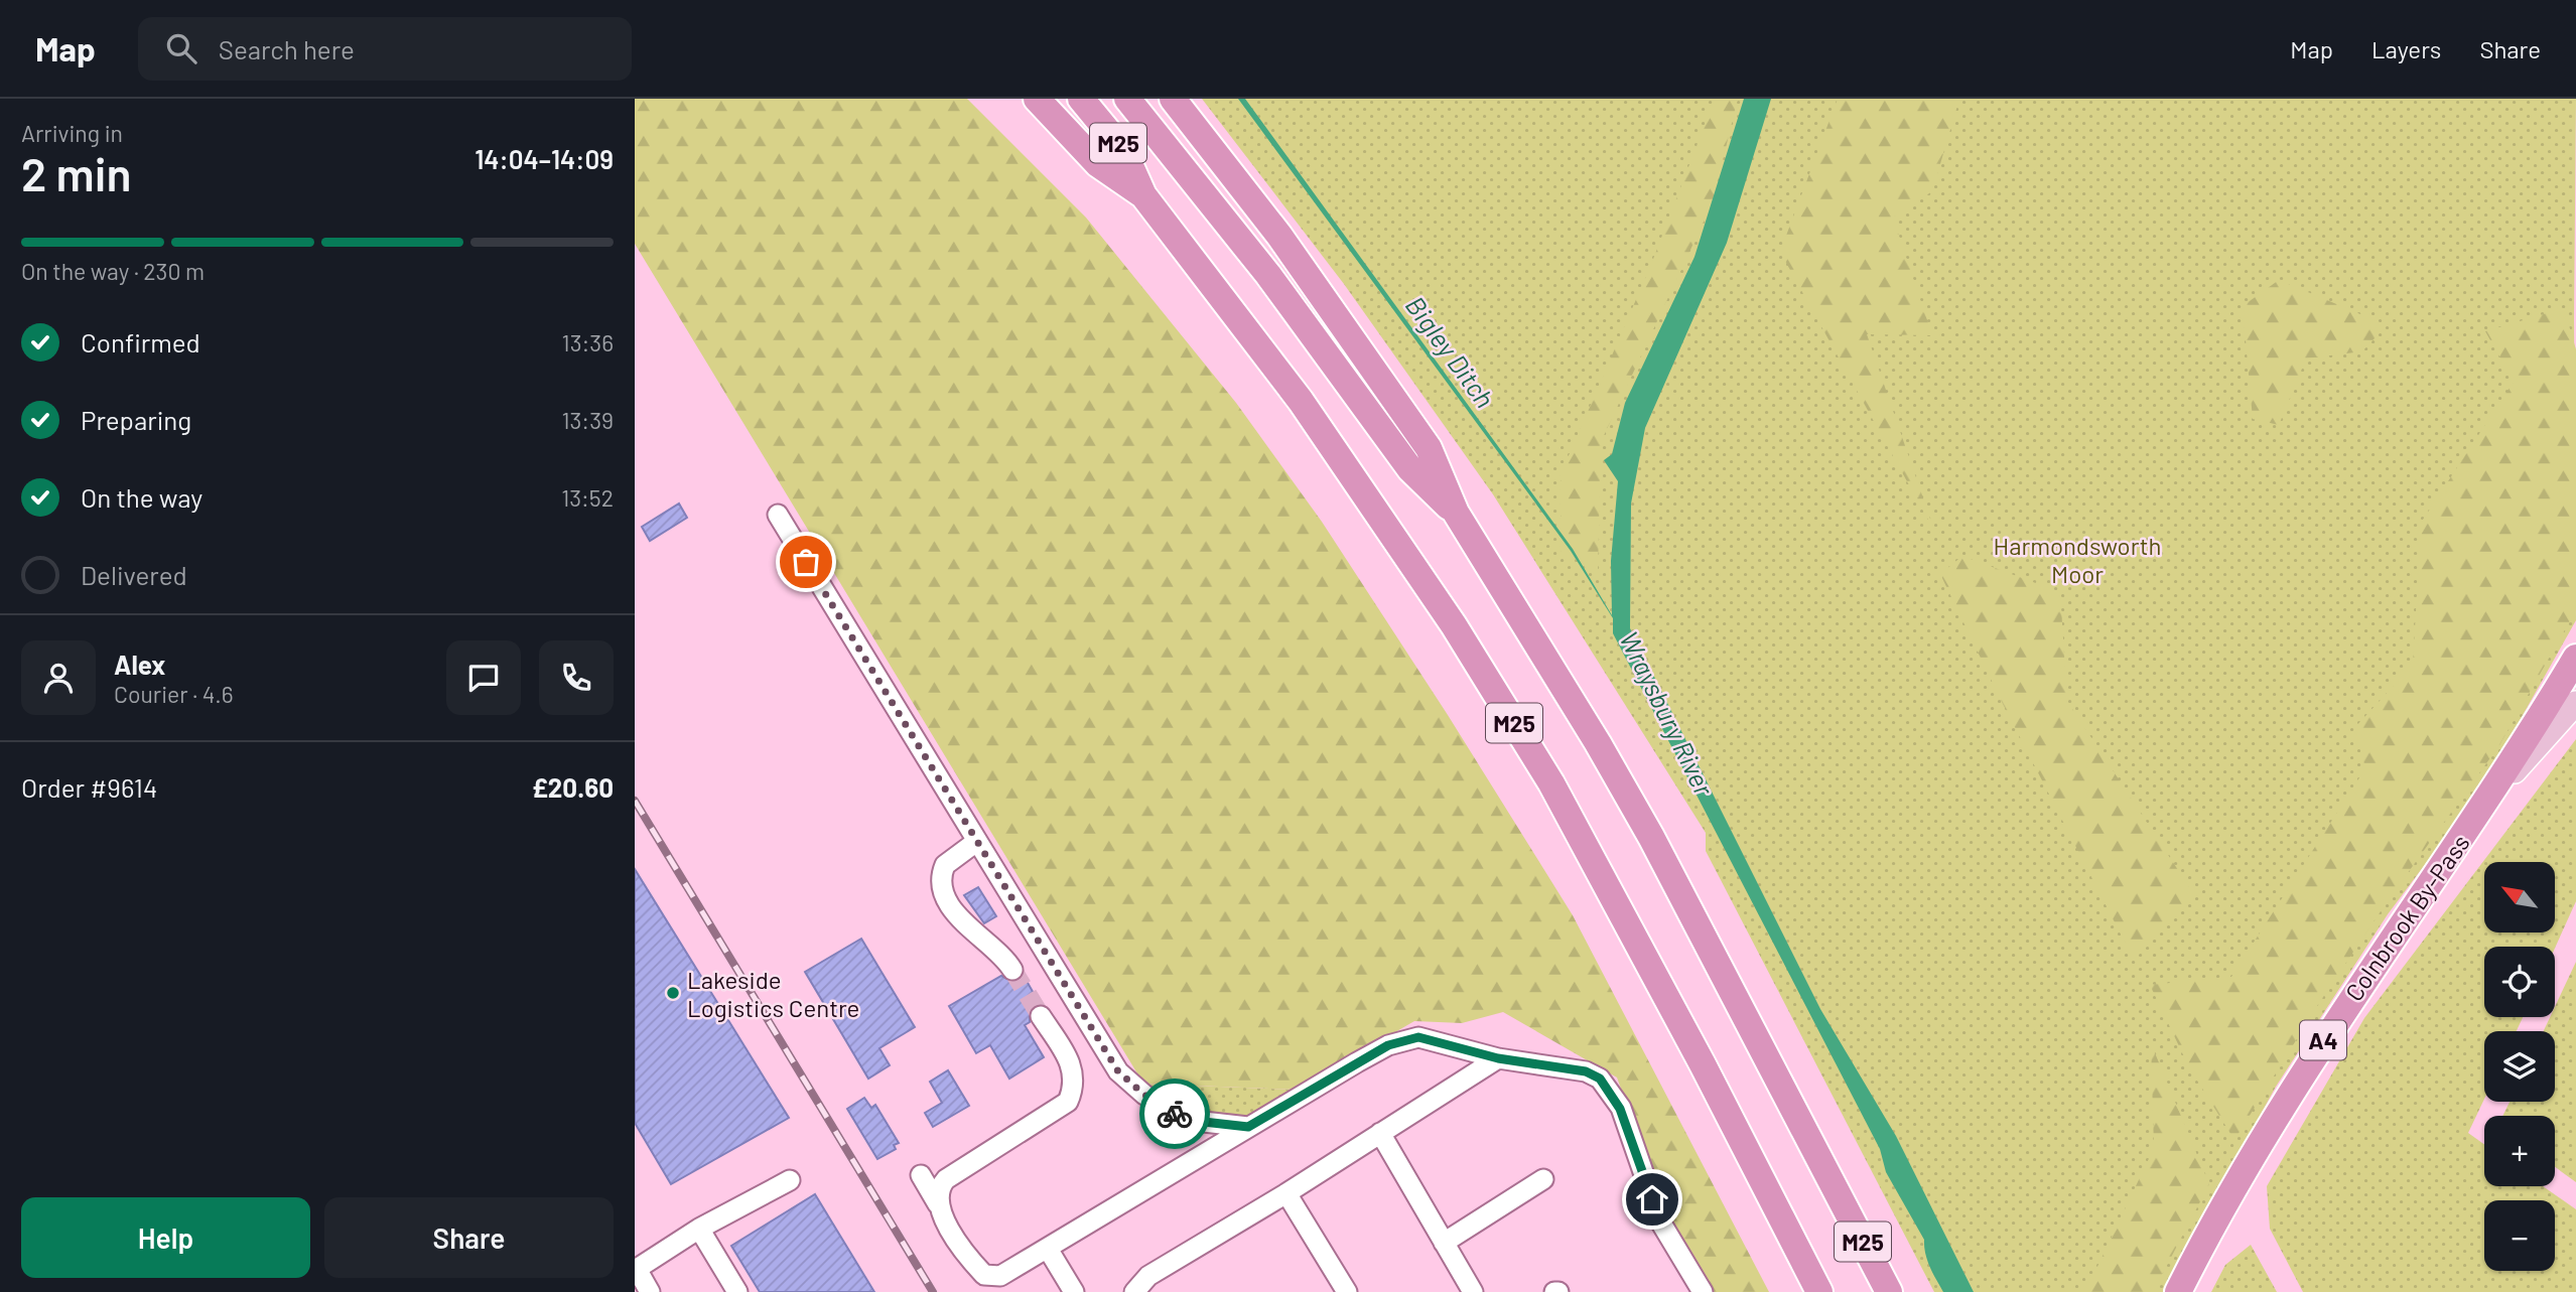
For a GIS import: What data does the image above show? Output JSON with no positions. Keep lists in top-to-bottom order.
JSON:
{
  "streets": {
    "highway": ["M25", "Colnbrook By-Pass", "A4"]
  },
  "crossings": [
    ["Colnbrook By-Pass", "A4"]
  ],
  "water": ["Bigley Ditch", "Wraysbury River"],
  "parks": ["Harmondsworth Moor"],
  "places": ["Lakeside Logistics Centre"],
  "north": "top left",
  "page": {
    "header": "Map",
    "search": "Search here",
    "nav": ["Map", "Layers", "Share"],
    "heading": ["2 min", "Arriving in", "14:04–14:09"],
    "panel": [
      "Alex",
      "Courier · 4.6",
      "Order #9614",
      "£20.60"
    ],
    "bar": "On the way · 230 m",
    "list": [
      ["Confirmed", "13:36"],
      ["Preparing", "13:39"],
      ["On the way", "13:52"],
      "Delivered"
    ],
    "map_buttons": ["+", "−"],
    "buttons": ["Help", "Share"]
  }
}
